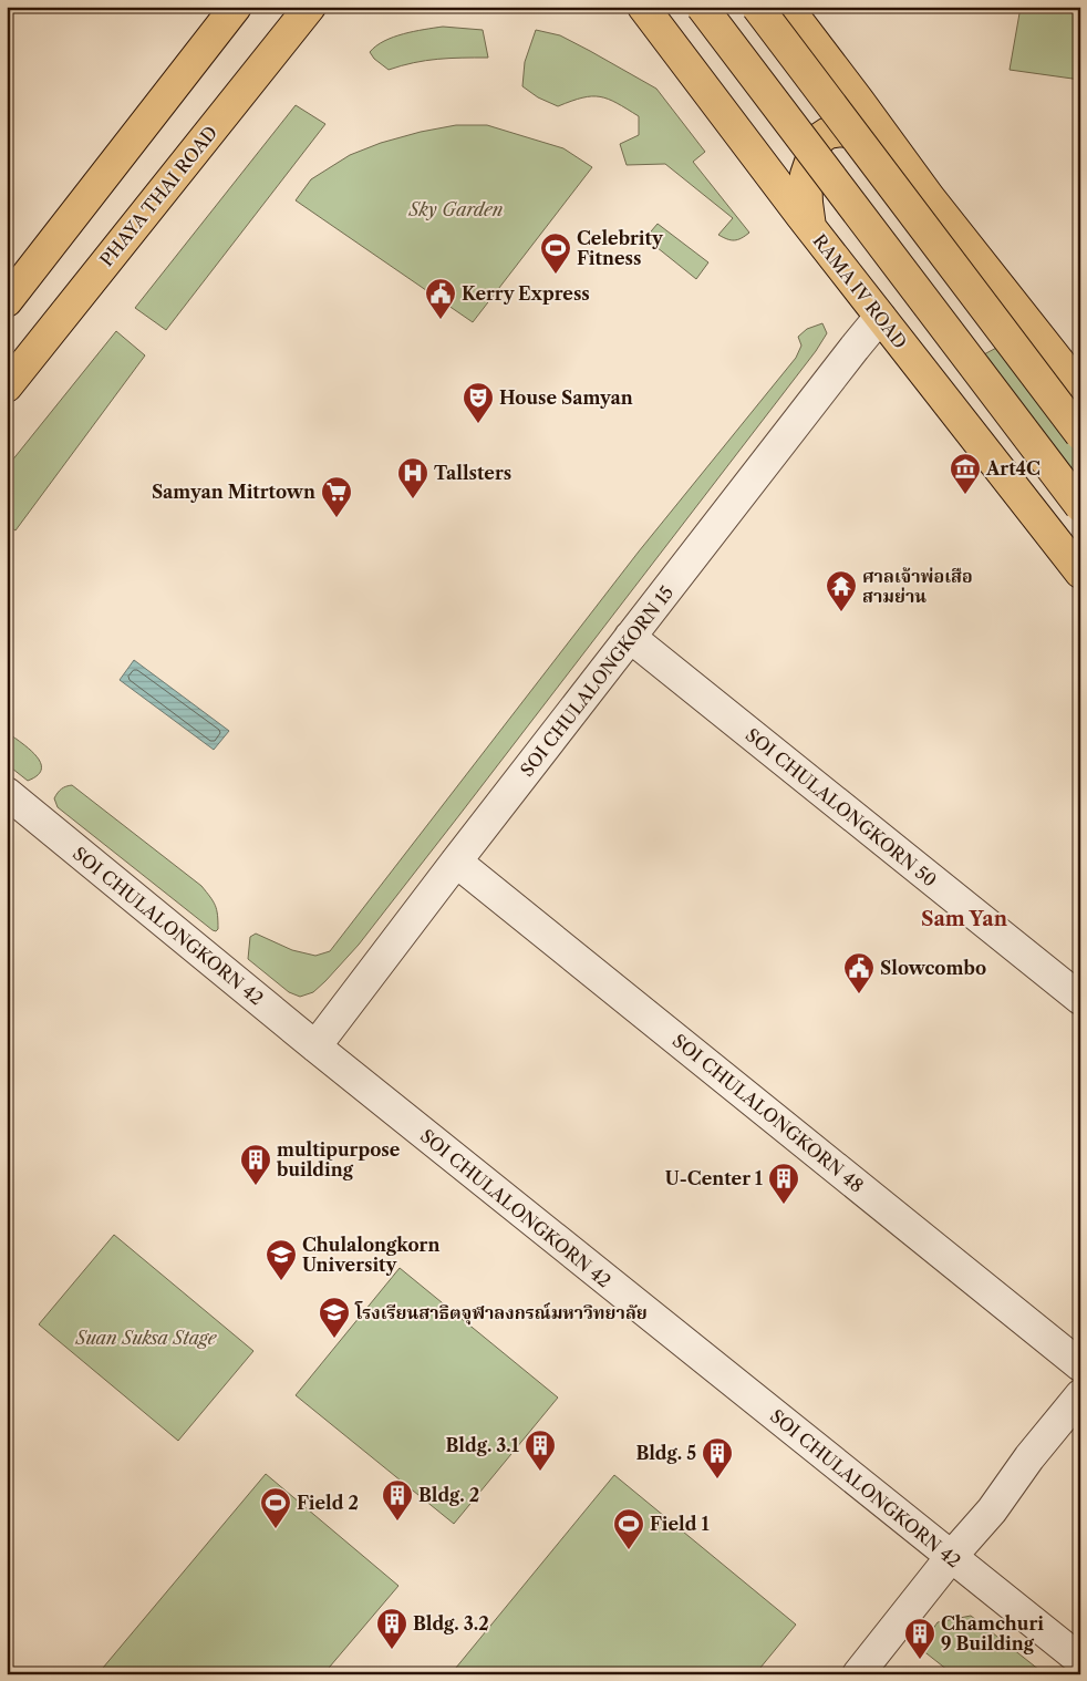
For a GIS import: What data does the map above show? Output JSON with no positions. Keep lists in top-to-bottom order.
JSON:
{
  "streets": {
    "main road": ["PHAYA THAI ROAD", "RAMA IV ROAD"],
    "street": [
      "SOI CHULALONGKORN 15",
      "SOI CHULALONGKORN 50",
      "SOI CHULALONGKORN 42",
      "SOI CHULALONGKORN 48"
    ]
  },
  "crossings": [
    ["RAMA IV ROAD", "SOI CHULALONGKORN 15"],
    ["SOI CHULALONGKORN 15", "SOI CHULALONGKORN 50"],
    ["SOI CHULALONGKORN 15", "SOI CHULALONGKORN 42"],
    ["SOI CHULALONGKORN 15", "SOI CHULALONGKORN 48"]
  ],
  "districts": ["Sam Yan"],
  "parks": ["Sky Garden", "Suan Suksa Stage"],
  "places": {
    "sports": ["Celebrity Fitness", "Field 2", "Field 1"],
    "public building": ["Kerry Express", "Slowcombo"],
    "theatre": ["House Samyan"],
    "museum": ["Art4C"],
    "hospital": ["Tallsters"],
    "supermarket": ["Samyan Mitrtown"],
    "temple": ["ศาลเจ้าพ่อเสือ สามย่าน"],
    "building": [
      "multipurpose building",
      "U-Center 1",
      "Bldg. 3.1",
      "Bldg. 5",
      "Bldg. 2",
      "Bldg. 3.2",
      "Chamchuri 9 Building"
    ],
    "school or university": ["Chulalongkorn University", "โรงเรียนสาธิตจุฬาลงกรณ์มหาวิทยาลัย"]
  }
}
